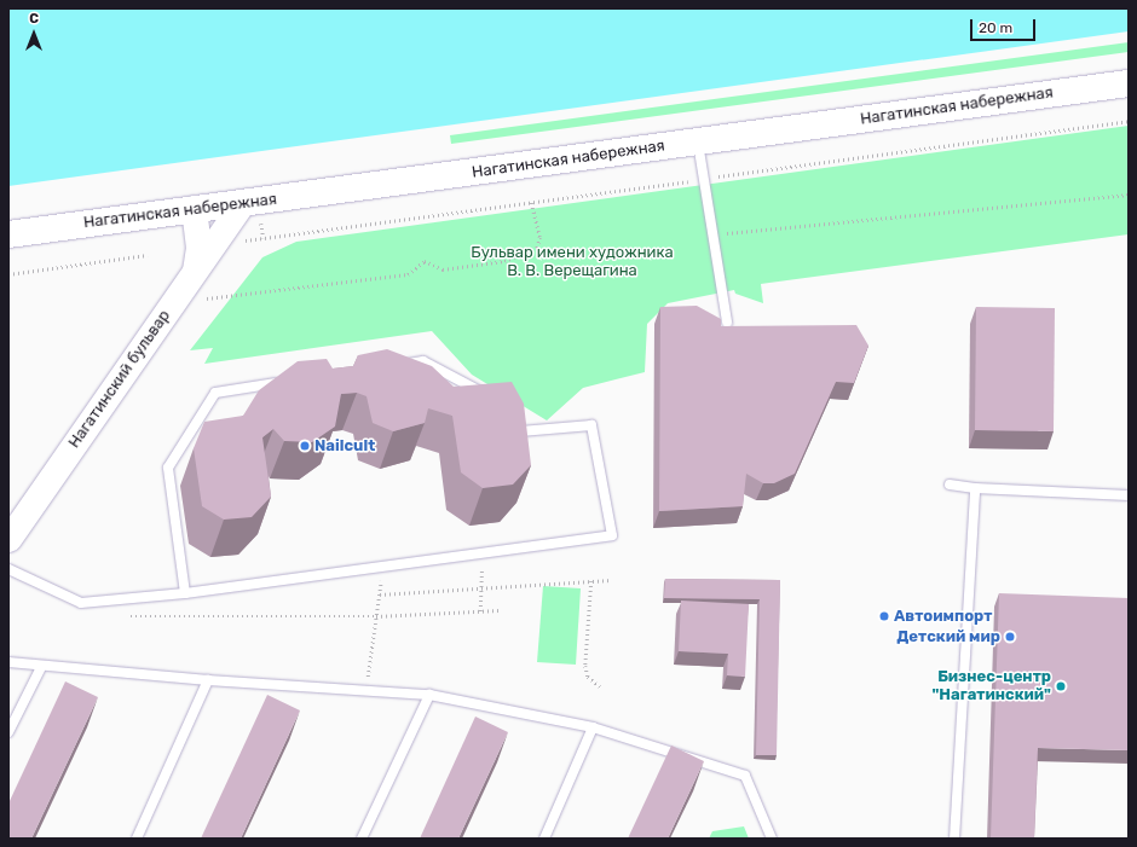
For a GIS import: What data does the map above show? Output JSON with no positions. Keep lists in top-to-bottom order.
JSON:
{
  "streets": {
    "main road": ["Нагатинская набережная"],
    "street": ["Нагатинский бульвар"]
  },
  "crossings": [
    ["Нагатинская набережная", "Нагатинский бульвар"]
  ],
  "parks": ["Бульвар имени художника В. В. Верещагина"],
  "places": [
    "Nailcult",
    "Автоимпорт",
    "Детский мир",
    "Бизнес-центр \"Нагатинский\""
  ],
  "scale_bar": "20 m",
  "north": "top"
}
